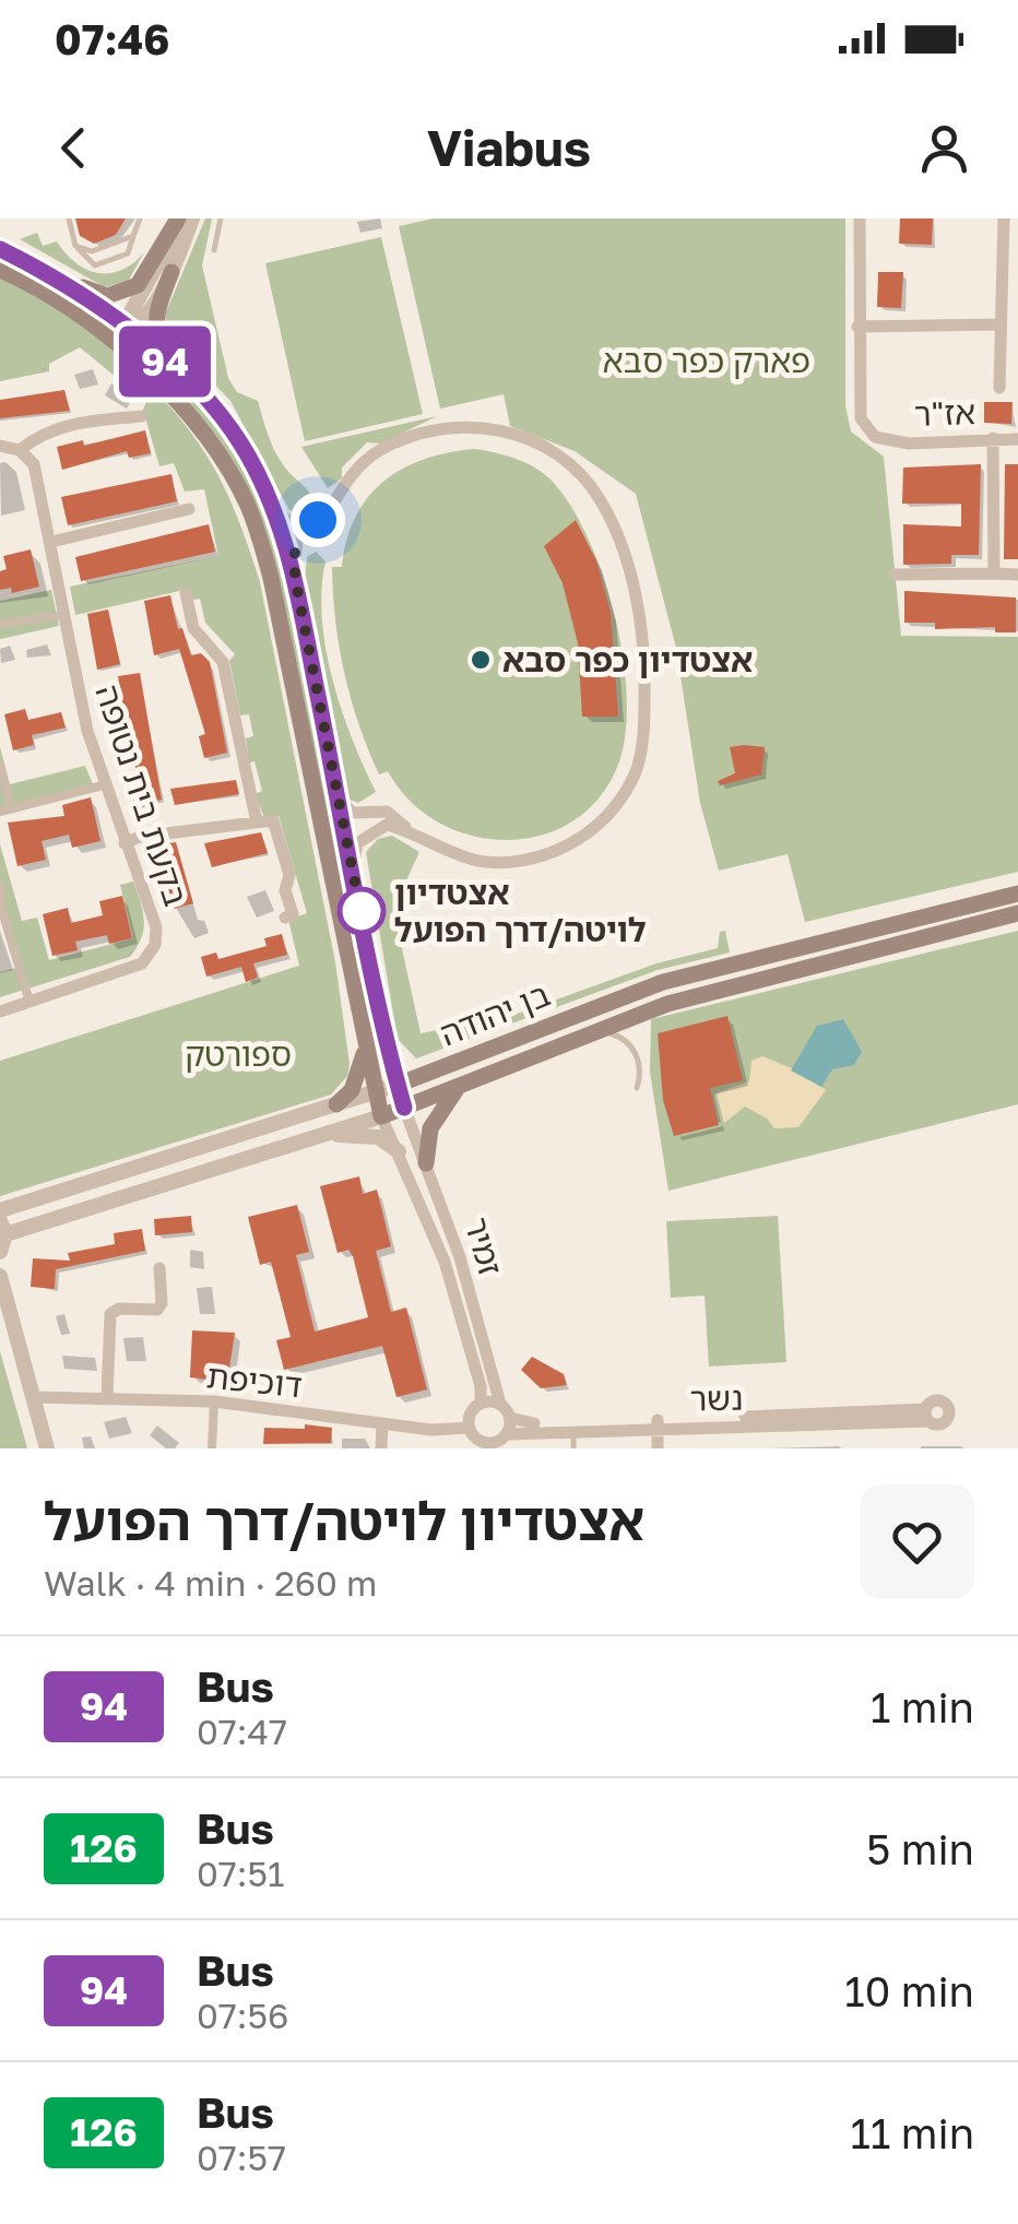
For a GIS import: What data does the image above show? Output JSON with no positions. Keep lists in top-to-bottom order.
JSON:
{
  "streets": {
    "main road": ["בן יהודה"],
    "street": [
      "אז\"ר",
      "בקעת בית נטופה",
      "זמיר",
      "דוכיפת",
      "נשר"
    ]
  },
  "crossings": [
    ["בן יהודה", "זמיר"],
    ["זמיר", "דוכיפת"],
    ["זמיר", "נשר"],
    ["דוכיפת", "נשר"]
  ],
  "parks": ["פארק כפר סבא", "ספורטק"],
  "places": ["אצטדיון כפר סבא", "אצטדיון לויטה/דרך הפועל"],
  "lines": ["bus line 94"],
  "page": {
    "status": "07:46",
    "header": "Viabus",
    "on_map": "94",
    "heading": ["אצטדיון לויטה/דרך הפועל", "Walk · 4 min · 260 m"],
    "list": [
      {
        "mark": "94",
        "name": "Bus",
        "note": "07:47",
        "value": "1 min"
      },
      {
        "mark": "126",
        "name": "Bus",
        "note": "07:51",
        "value": "5 min"
      },
      {
        "mark": "94",
        "name": "Bus",
        "note": "07:56",
        "value": "10 min"
      },
      {
        "mark": "126",
        "name": "Bus",
        "note": "07:57",
        "value": "11 min"
      }
    ]
  }
}
